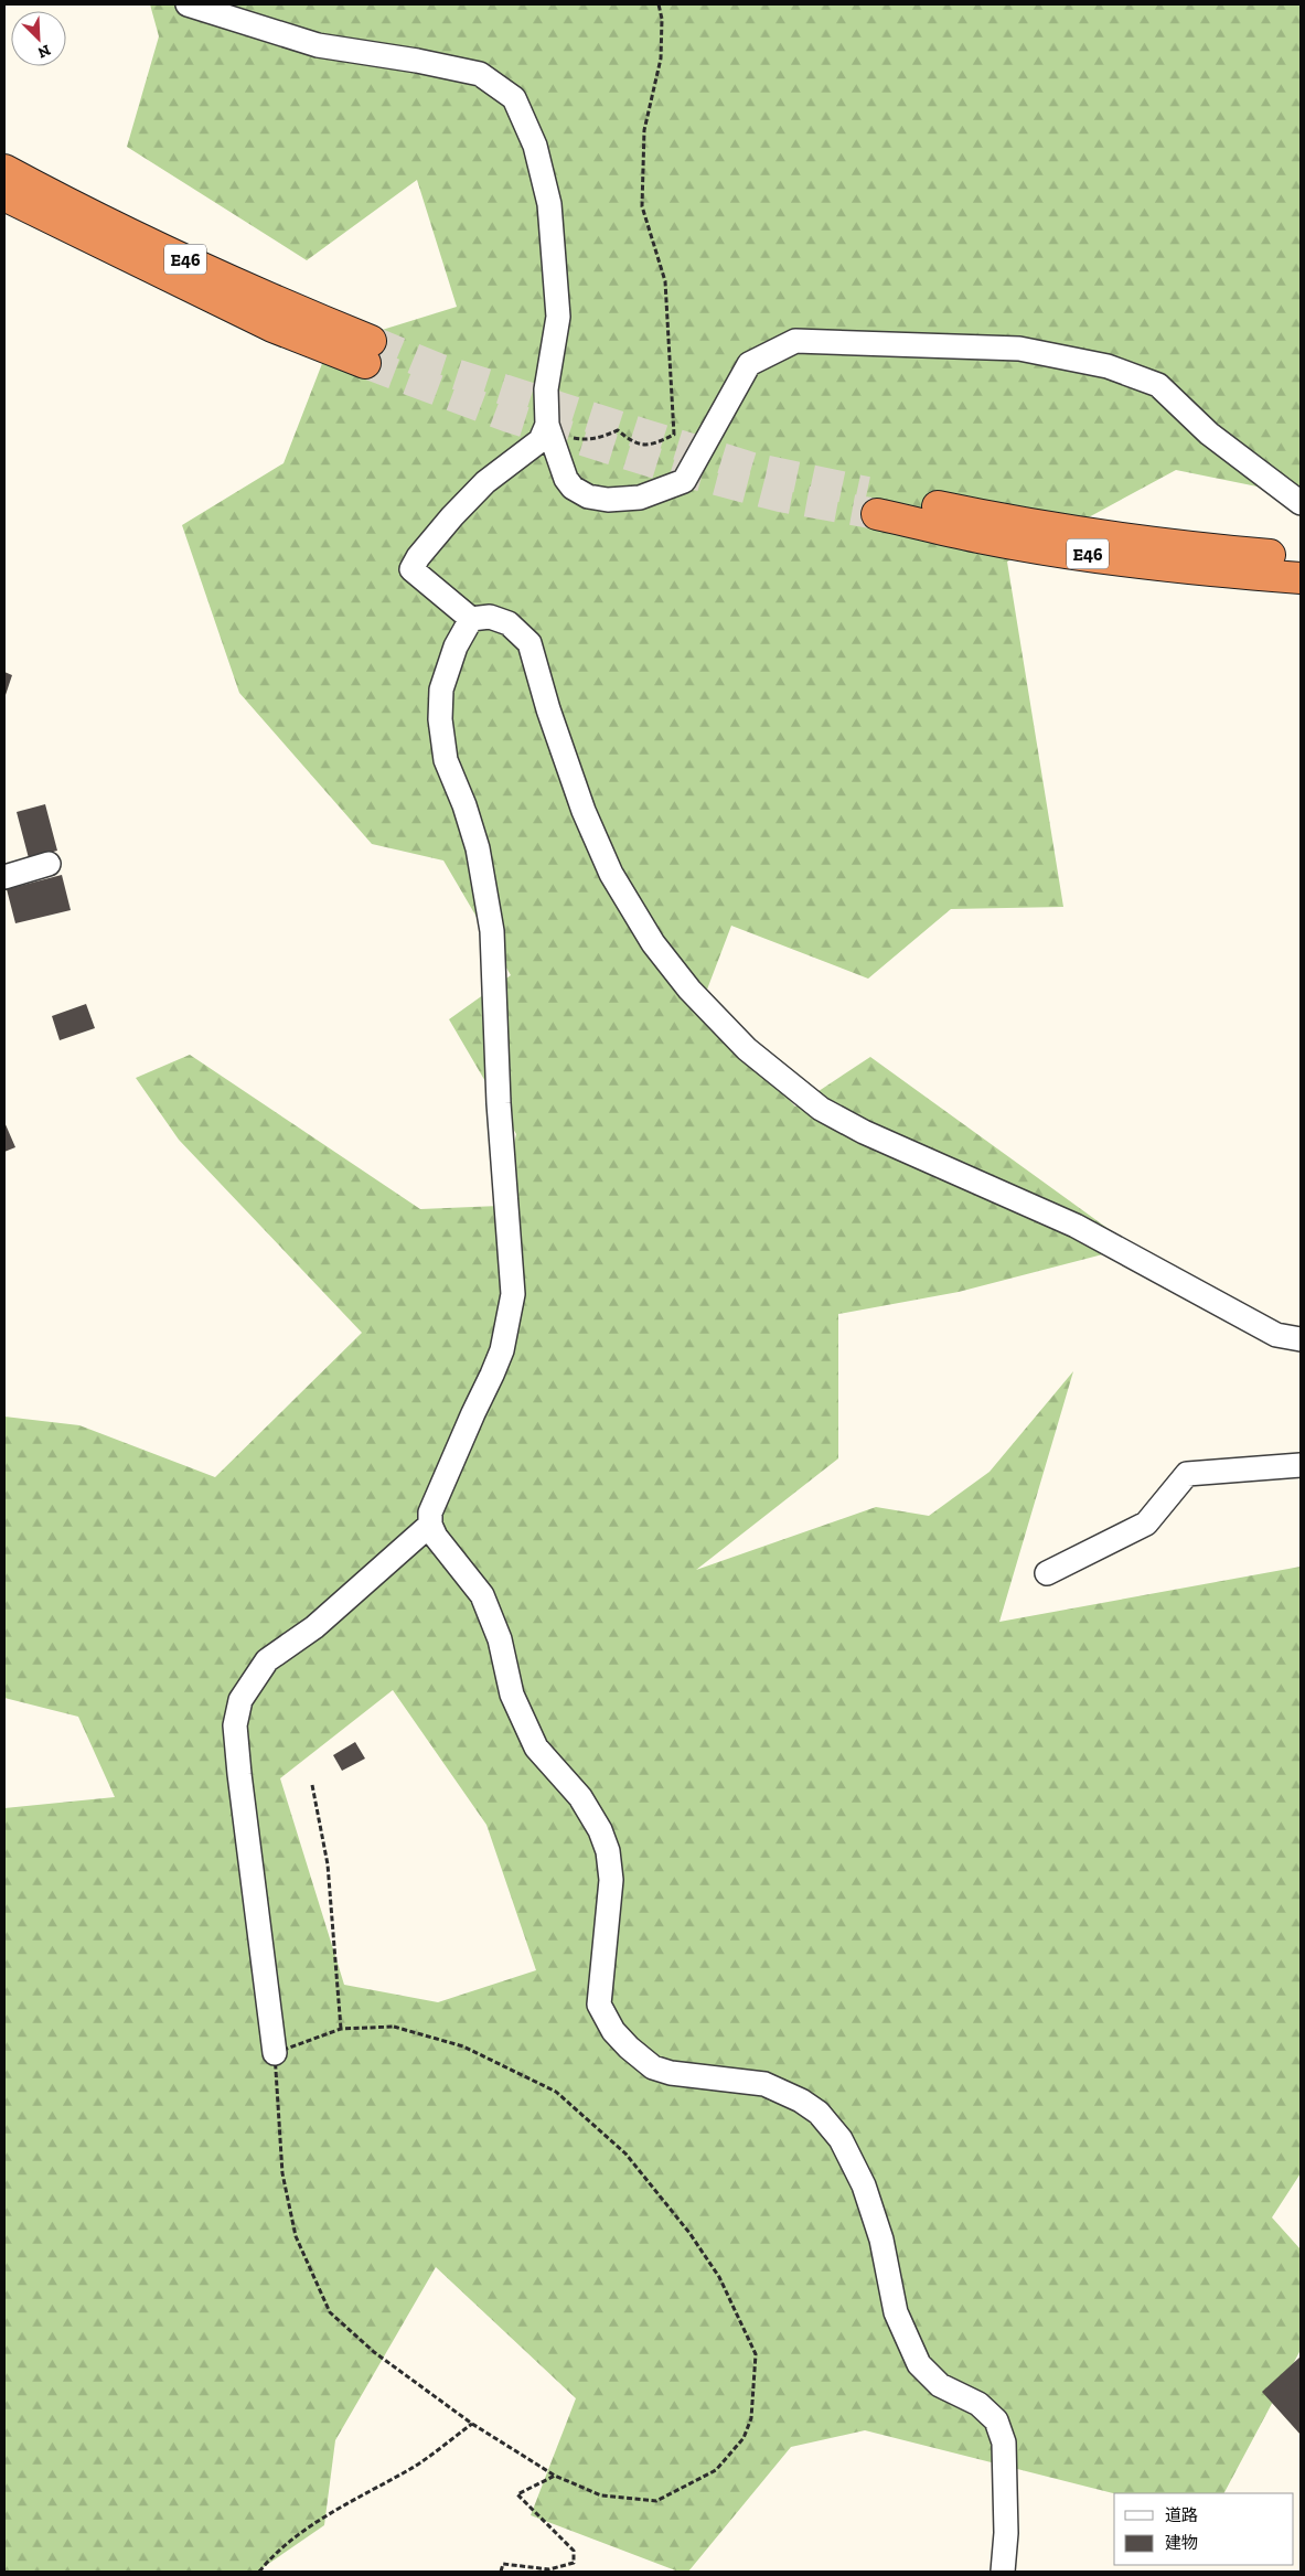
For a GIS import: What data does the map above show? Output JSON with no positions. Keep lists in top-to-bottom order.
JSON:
{
  "streets": {
    "highway": ["E46"]
  },
  "legend": ["道路", "建物"],
  "north": "bottom right"
}
